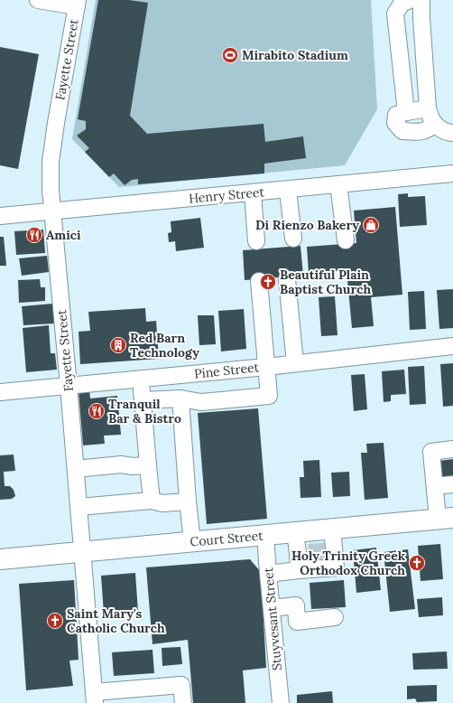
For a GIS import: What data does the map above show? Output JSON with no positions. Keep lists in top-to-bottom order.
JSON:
{
  "streets": {
    "main road": ["Court Street"],
    "street": [
      "Fayette Street",
      "Henry Street",
      "Pine Street",
      "Stuyvesant Street"
    ]
  },
  "crossings": [
    ["Fayette Street", "Henry Street"],
    ["Fayette Street", "Pine Street"],
    ["Fayette Street", "Court Street"],
    ["Court Street", "Stuyvesant Street"]
  ],
  "places": {
    "sports": ["Mirabito Stadium"],
    "shop": ["Di Rienzo Bakery"],
    "restaurant": ["Amici", "Tranquil Bar & Bistro"],
    "church": ["Beautiful Plain Baptist Church", "Holy Trinity Greek Orthodox Church", "Saint Mary's Catholic Church"],
    "building": ["Red Barn Technology"]
  }
}
